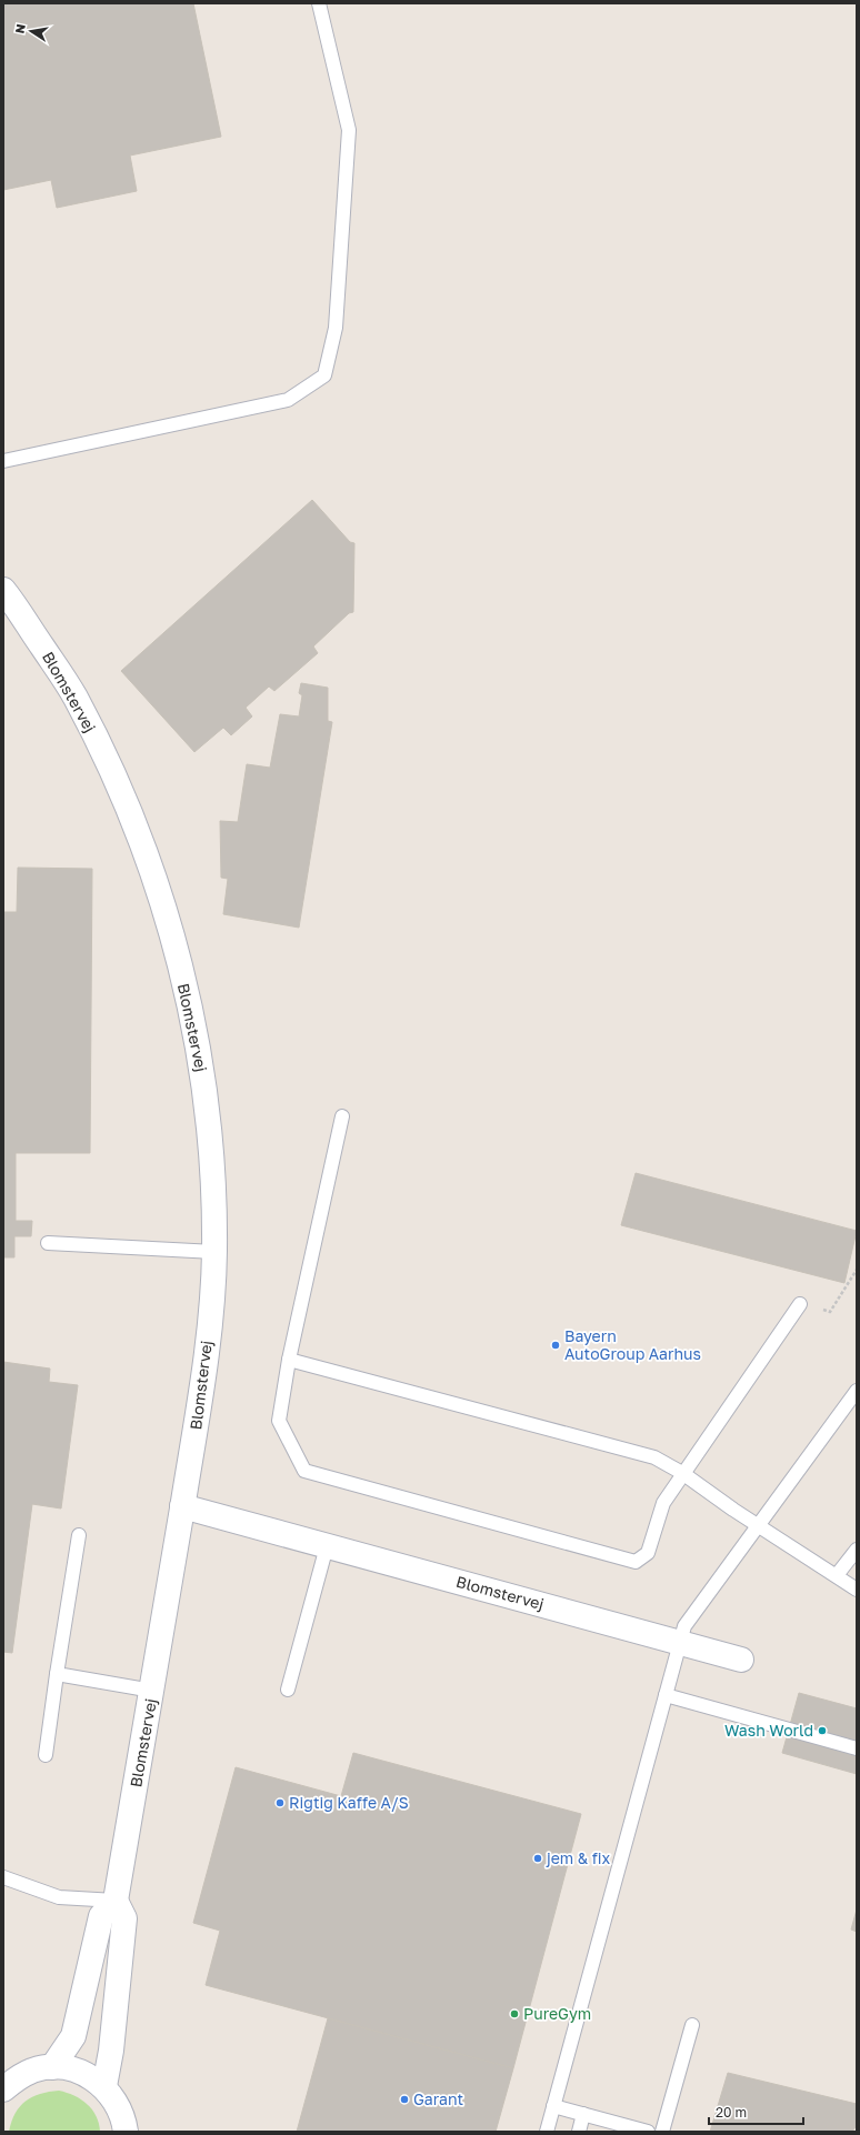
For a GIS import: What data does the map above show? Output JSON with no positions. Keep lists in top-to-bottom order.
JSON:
{
  "streets": {
    "street": ["Blomstervej"]
  },
  "places": [
    "Bayern AutoGroup Aarhus",
    "Wash World",
    "Rigtig Kaffe A/S",
    "jem & fix",
    "PureGym",
    "Garant"
  ],
  "scale_bar": "20 m",
  "north": "left"
}
